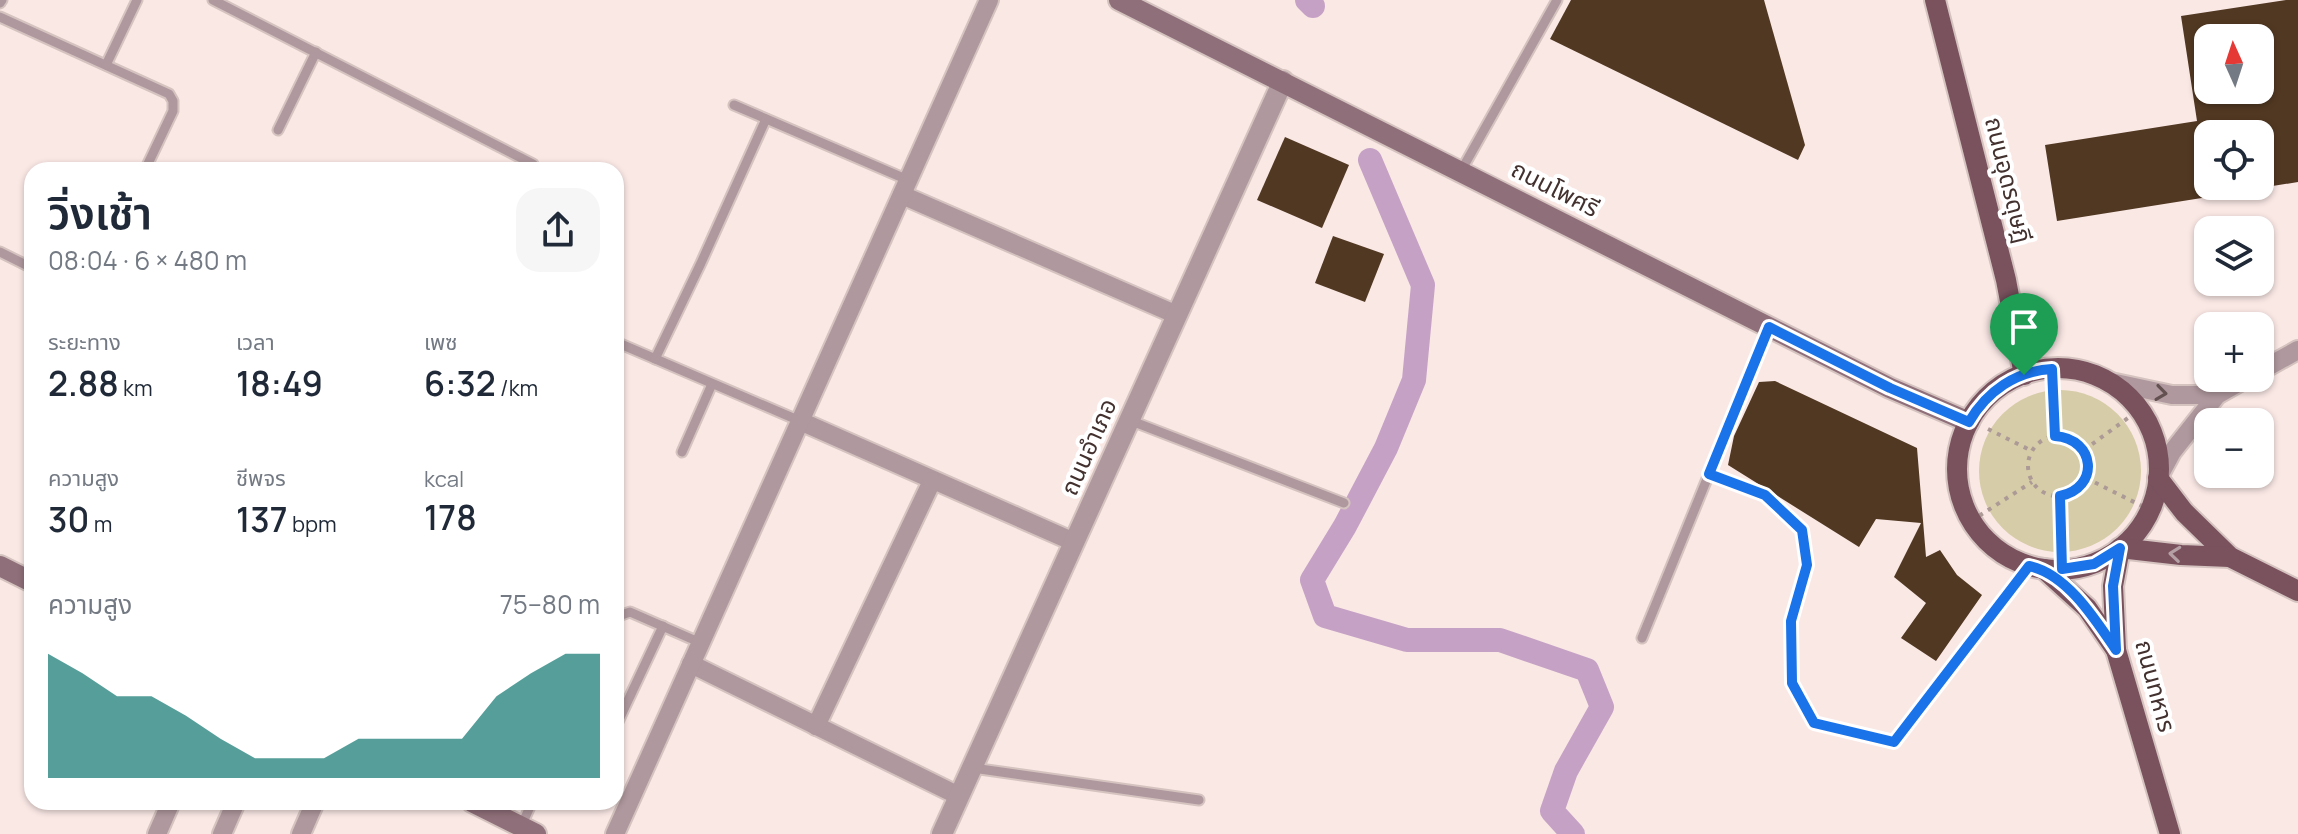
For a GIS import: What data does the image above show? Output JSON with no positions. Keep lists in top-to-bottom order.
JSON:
{
  "streets": {
    "main road": ["ถนนอุดรดุษฎี", "ถนนโพศรี", "ถนนทหาร"],
    "street": ["ถนนอำเภอ"]
  },
  "crossings": [
    ["ถนนโพศรี", "ถนนอำเภอ"]
  ],
  "north": "top",
  "page": {
    "map_buttons": ["+", "−"],
    "heading": ["วิ่งเช้า", "08:04 · 6 × 480 m"],
    "stats": [
      ["ระยะทาง", "2.88 km"],
      ["เวลา", "18:49"],
      ["เพซ", "6:32 /km"],
      ["ความสูง", "30 m"],
      ["ชีพจร", "137 bpm"],
      ["kcal", "178"]
    ],
    "chart": ["ความสูง", "75–80 m"]
  }
}
